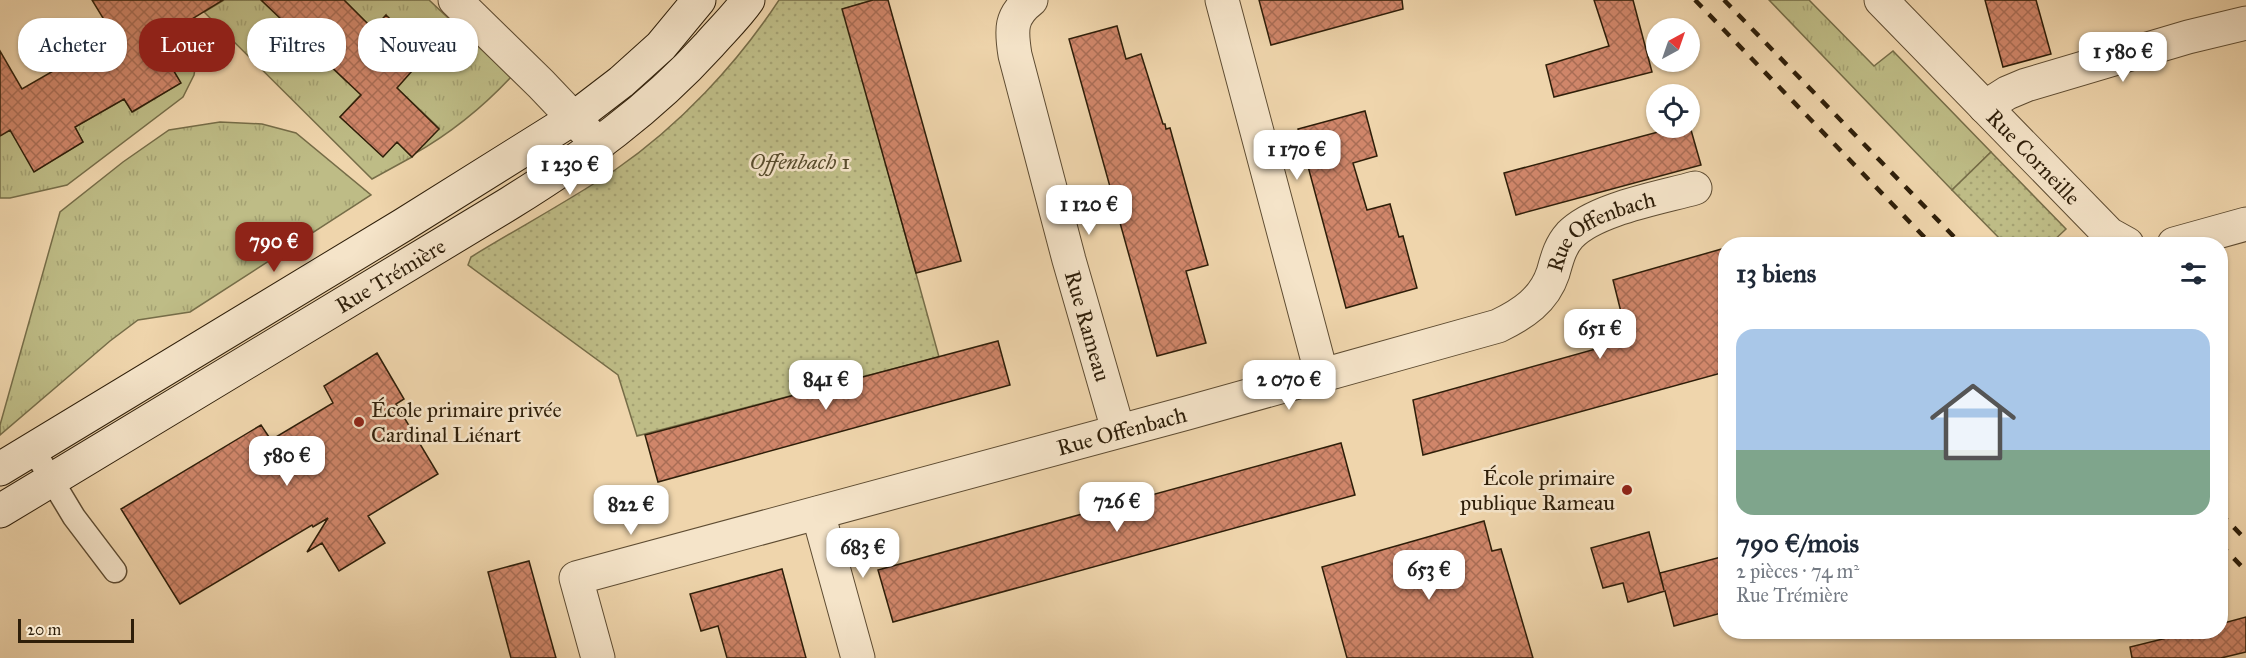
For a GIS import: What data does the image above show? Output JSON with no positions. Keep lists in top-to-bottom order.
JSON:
{
  "streets": {
    "street": [
      "Rue Corneille",
      "Rue Offenbach",
      "Rue Trémière",
      "Rue Rameau"
    ]
  },
  "crossings": [
    ["Rue Offenbach", "Rue Rameau"]
  ],
  "parks": ["Offenbach 1"],
  "places": ["École primaire privée Cardinal Liénart", "École primaire publique Rameau"],
  "scale_bar": "20 m",
  "north": "top right",
  "page": {
    "chip": [
      "Acheter",
      "Louer",
      "Filtres",
      "Nouveau"
    ],
    "price": [
      "1 580 €",
      "1 170 €",
      "1 230 €",
      "1 120 €",
      "790 €",
      "651 €",
      "841 €",
      "2 070 €",
      "580 €",
      "726 €",
      "822 €",
      "683 €",
      "653 €"
    ],
    "heading": "13 biens",
    "list": [
      {
        "name": "790 €/mois",
        "note": "2 pièces · 74 m² · Rue Trémière"
      }
    ],
    "scale": "20 m"
  }
}
